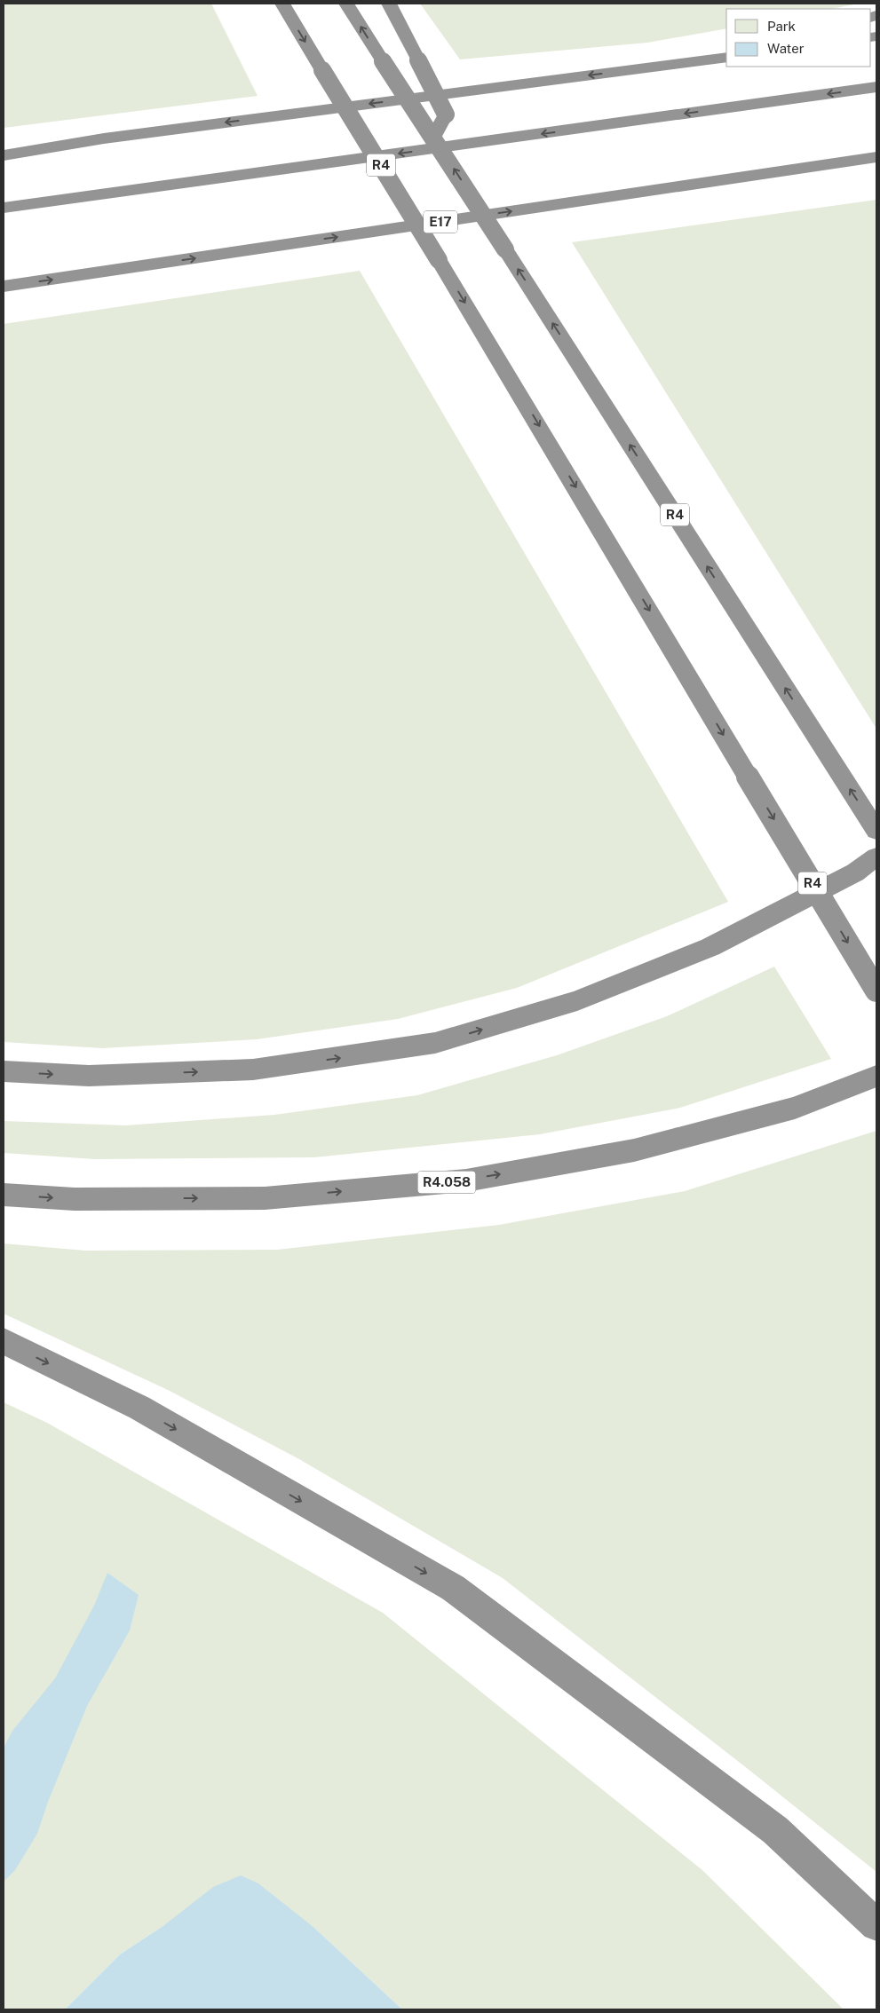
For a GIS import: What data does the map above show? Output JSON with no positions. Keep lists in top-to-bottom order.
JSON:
{
  "streets": {
    "highway": ["R4", "E17", "R4.058"]
  },
  "legend": ["Park", "Water"]
}
